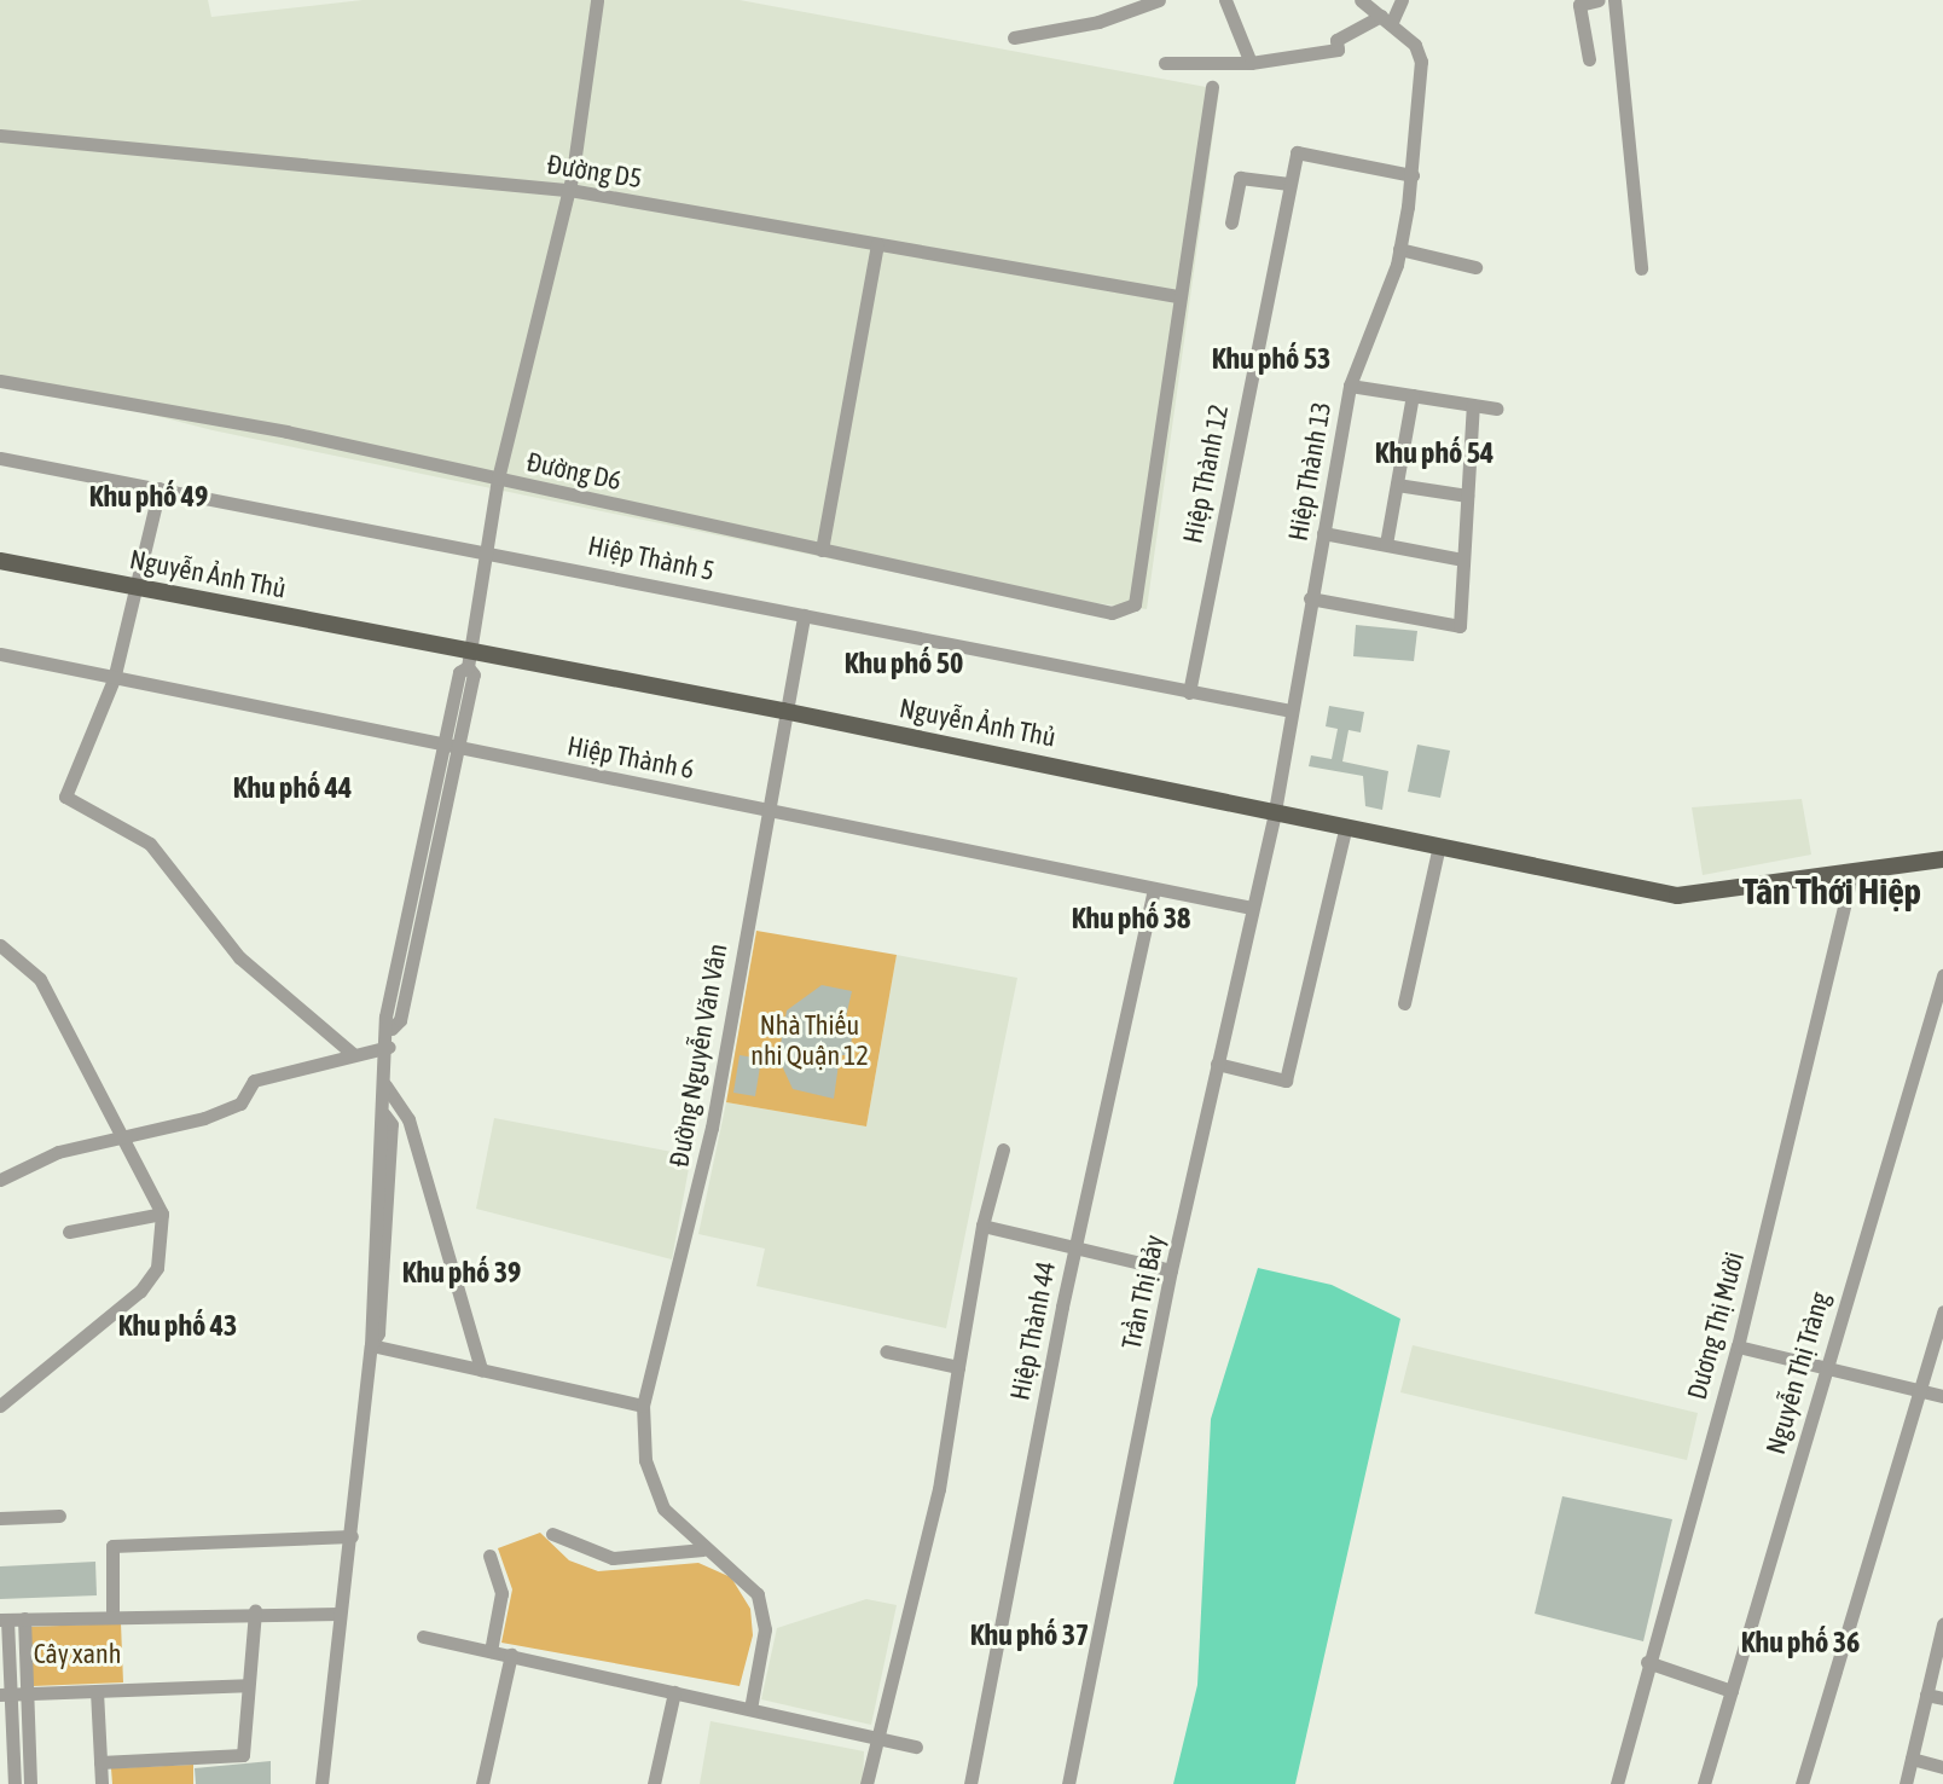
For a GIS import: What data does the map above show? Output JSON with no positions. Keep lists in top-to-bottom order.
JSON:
{
  "streets": {
    "main road": ["Nguyễn Ảnh Thủ"],
    "street": [
      "Đường D5",
      "Đường D6",
      "Hiệp Thành 13",
      "Hiệp Thành 12",
      "Hiệp Thành 5",
      "Hiệp Thành 6",
      "Đường Nguyễn Văn Vân",
      "Trần Thị Bảy",
      "Dương Thị Mười",
      "Hiệp Thành 44",
      "Nguyễn Thị Tràng"
    ]
  },
  "crossings": [
    ["Đường D5", "Đường D6"],
    ["Hiệp Thành 13", "Hiệp Thành 5"],
    ["Hiệp Thành 13", "Nguyễn Ảnh Thủ"],
    ["Hiệp Thành 13", "Trần Thị Bảy"],
    ["Hiệp Thành 12", "Hiệp Thành 5"],
    ["Hiệp Thành 5", "Đường Nguyễn Văn Vân"],
    ["Nguyễn Ảnh Thủ", "Đường Nguyễn Văn Vân"],
    ["Nguyễn Ảnh Thủ", "Trần Thị Bảy"],
    ["Nguyễn Ảnh Thủ", "Dương Thị Mười"],
    ["Hiệp Thành 6", "Đường Nguyễn Văn Vân"],
    ["Hiệp Thành 6", "Trần Thị Bảy"],
    ["Hiệp Thành 6", "Hiệp Thành 44"]
  ],
  "districts": [
    "Khu phố 53",
    "Khu phố 54",
    "Khu phố 49",
    "Khu phố 50",
    "Khu phố 44",
    "Tân Thới Hiệp",
    "Khu phố 38",
    "Khu phố 39",
    "Khu phố 43",
    "Khu phố 37",
    "Khu phố 36"
  ],
  "parks": ["Nhà Thiếu nhi Quận 12", "Cây xanh"]
}
